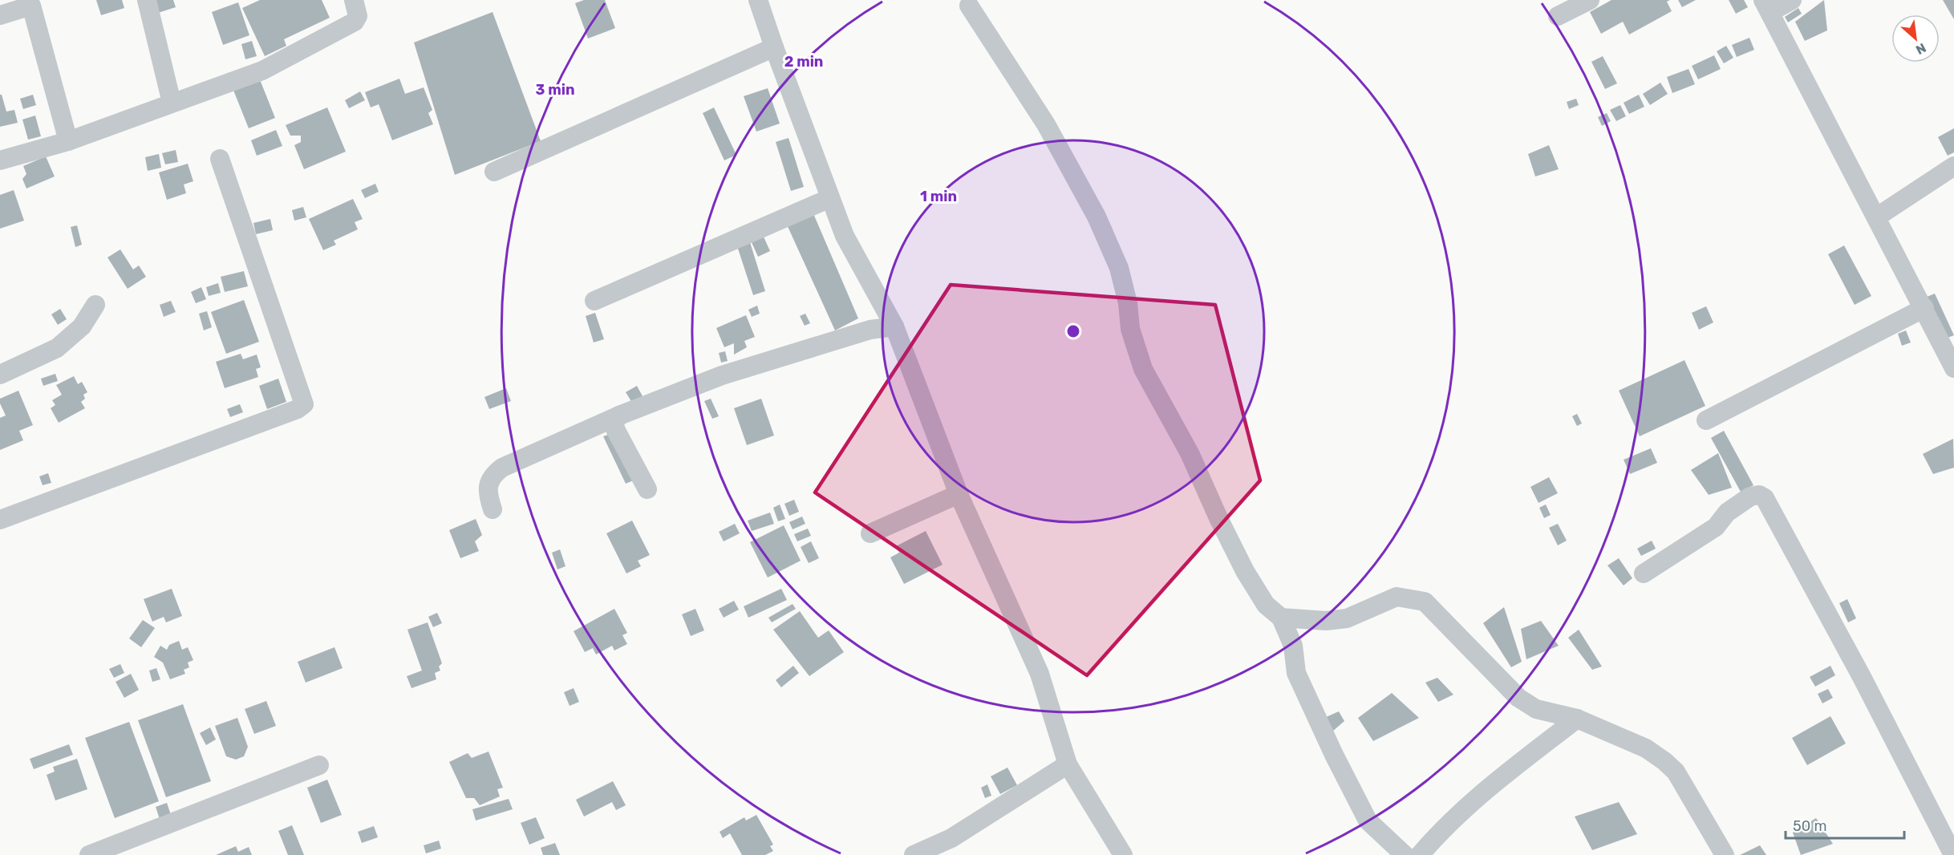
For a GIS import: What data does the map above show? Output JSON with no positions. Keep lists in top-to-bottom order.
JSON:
{
  "scale_bar": "50 m",
  "north": "bottom right",
  "rings": ["2 min", "3 min", "1 min"]
}
